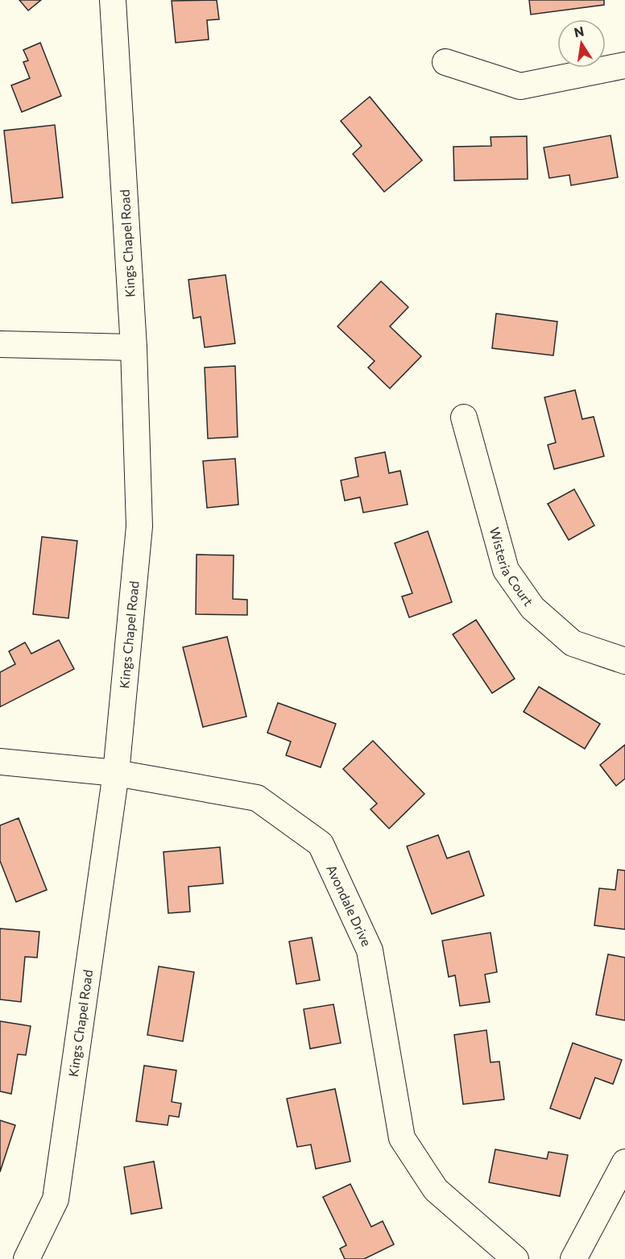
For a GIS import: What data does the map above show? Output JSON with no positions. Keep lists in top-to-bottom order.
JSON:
{
  "streets": {
    "street": ["Kings Chapel Road", "Wisteria Court", "Avondale Drive"]
  },
  "crossings": [
    ["Kings Chapel Road", "Avondale Drive"]
  ],
  "north": "top"
}
